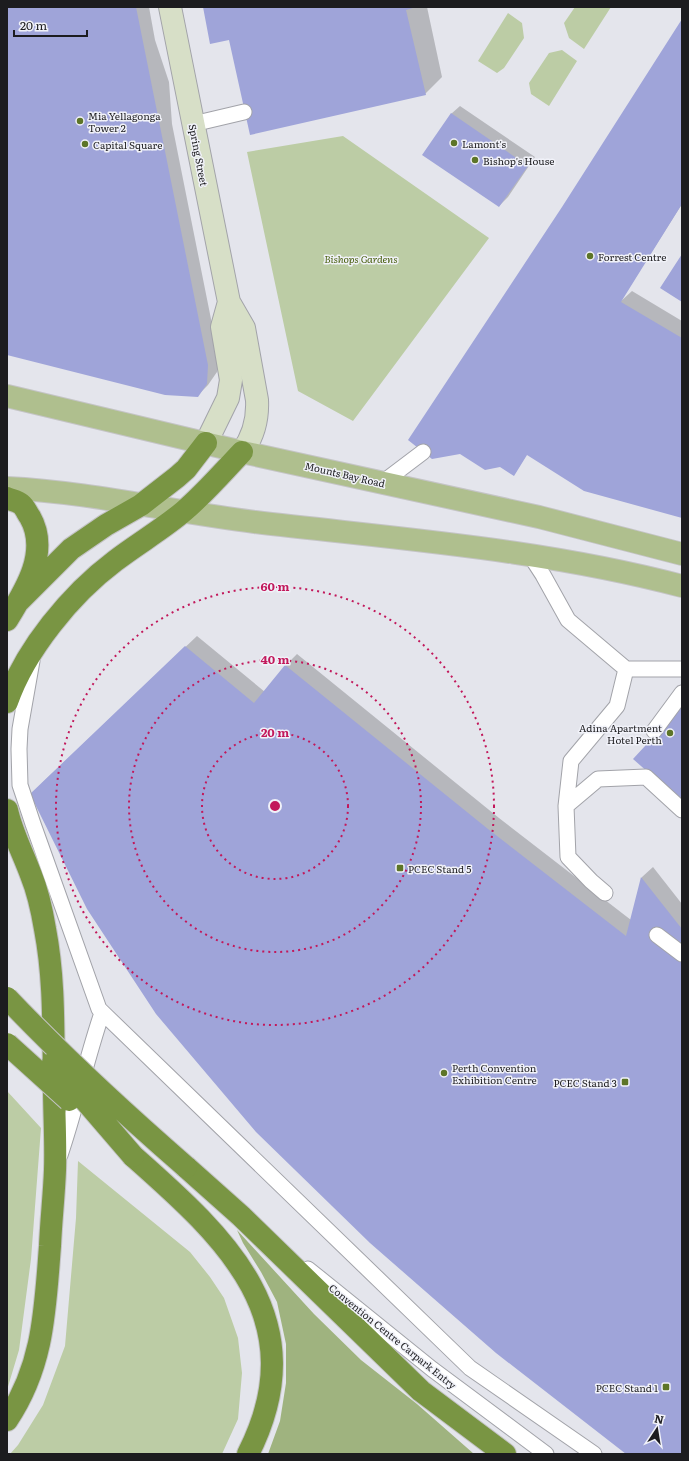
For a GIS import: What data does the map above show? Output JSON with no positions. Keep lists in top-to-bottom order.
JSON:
{
  "streets": {
    "main road": ["Spring Street", "Mounts Bay Road"],
    "lane": ["Convention Centre Carpark Entry"]
  },
  "crossings": [
    ["Spring Street", "Mounts Bay Road"]
  ],
  "parks": ["Bishops Gardens"],
  "places": {
    "other": [
      "Mia Yellagonga Tower 2",
      "Lamont's",
      "Capital Square",
      "Bishop's House",
      "Forrest Centre",
      "Adina Apartment Hotel Perth",
      "Perth Convention Exhibition Centre"
    ],
    "transit": ["PCEC Stand 5", "PCEC Stand 3", "PCEC Stand 1"]
  },
  "scale_bar": "20 m",
  "north": "top",
  "rings": ["60 m", "40 m", "20 m"]
}
